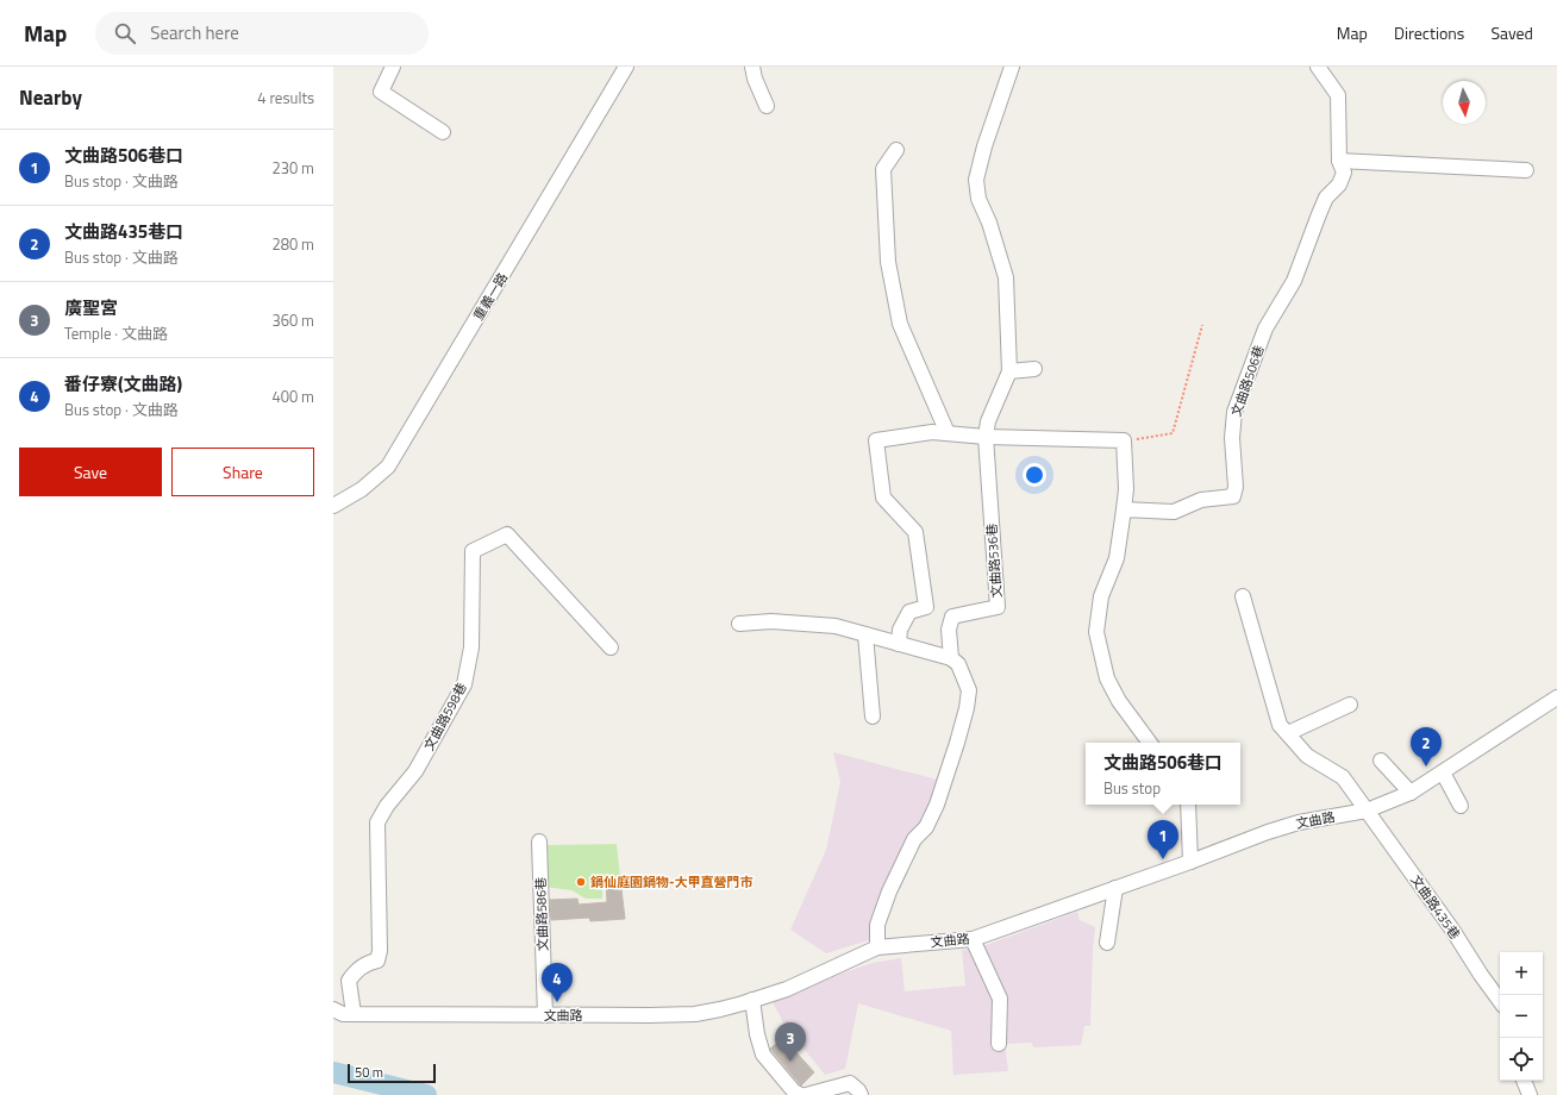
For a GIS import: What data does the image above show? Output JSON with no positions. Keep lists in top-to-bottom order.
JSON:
{
  "streets": {
    "street": [
      "重義一路",
      "文曲路506巷",
      "文曲路536巷",
      "文曲路598巷",
      "文曲路",
      "文曲路435巷",
      "文曲路586巷"
    ]
  },
  "crossings": [
    ["文曲路536巷", "文曲路"],
    ["文曲路598巷", "文曲路"],
    ["文曲路", "文曲路435巷"],
    ["文曲路", "文曲路586巷"]
  ],
  "places": ["鍋仙庭園鍋物-大甲直營門市"],
  "scale_bar": "50 m",
  "north": "bottom",
  "page": {
    "header": "Map",
    "search": "Search here",
    "nav": ["Map", "Directions", "Saved"],
    "heading": ["Nearby", "4 results"],
    "list": [
      {
        "mark": "1",
        "name": "文曲路506巷口",
        "note": "Bus stop · 文曲路",
        "value": "230 m"
      },
      {
        "mark": "2",
        "name": "文曲路435巷口",
        "note": "Bus stop · 文曲路",
        "value": "280 m"
      },
      {
        "mark": "3",
        "name": "廣聖宮",
        "note": "Temple · 文曲路",
        "value": "360 m"
      },
      {
        "mark": "4",
        "name": "番仔寮(文曲路)",
        "note": "Bus stop · 文曲路",
        "value": "400 m"
      }
    ],
    "buttons": ["Save", "Share"],
    "pins": [
      "2",
      "1",
      "4",
      "3"
    ],
    "popup": ["文曲路506巷口", "Bus stop"],
    "map_buttons": ["+", "−"],
    "scale": "50 m"
  }
}
